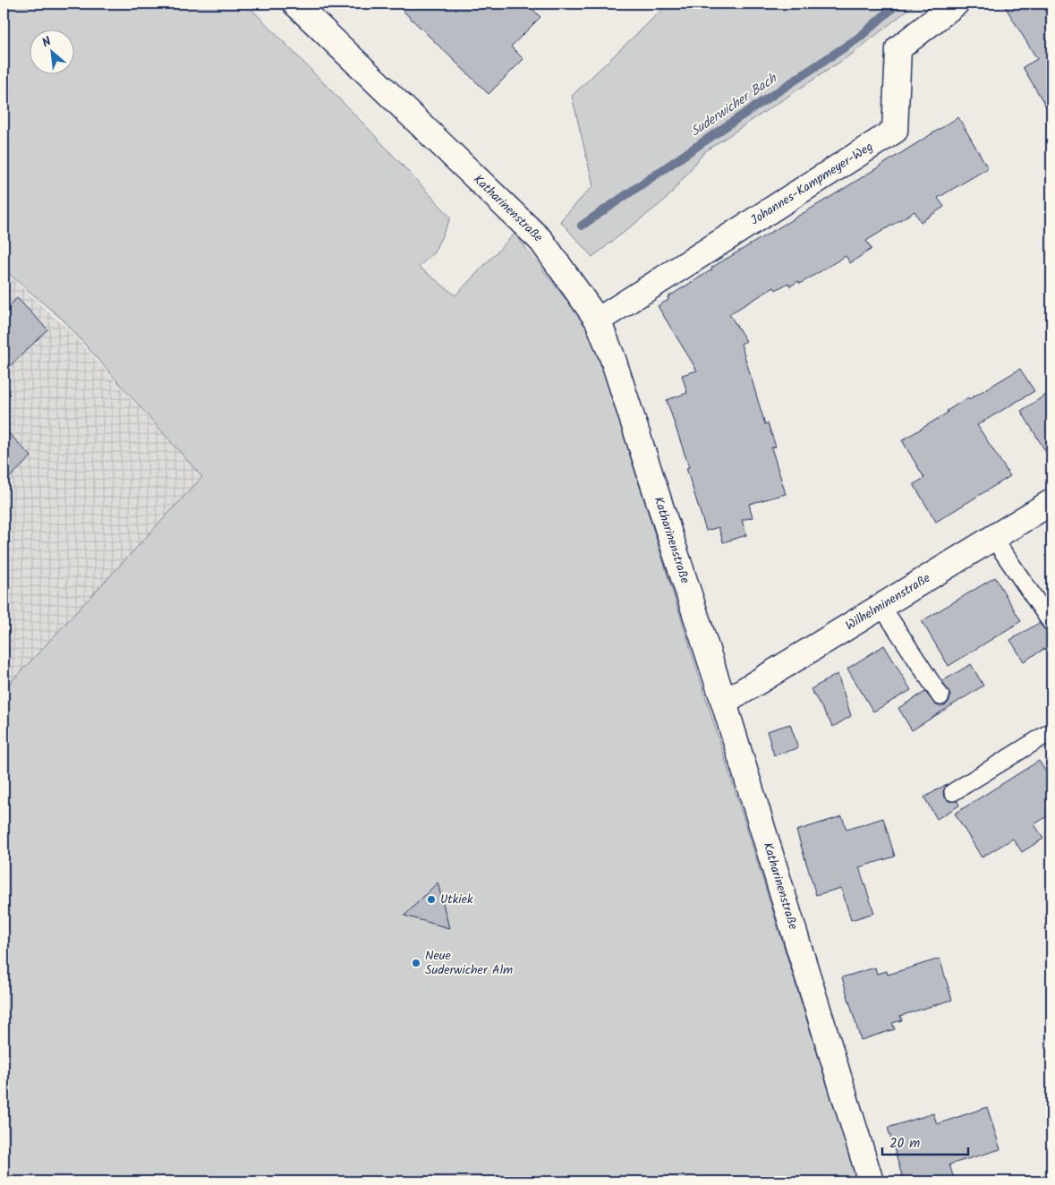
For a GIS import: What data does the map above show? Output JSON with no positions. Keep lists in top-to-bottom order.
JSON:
{
  "streets": {
    "street": ["Johannes-Kampmeyer-Weg", "Katharinenstraße", "Wilhelminenstraße"]
  },
  "crossings": [
    ["Johannes-Kampmeyer-Weg", "Katharinenstraße"],
    ["Katharinenstraße", "Wilhelminenstraße"]
  ],
  "water": ["Suderwicher Bach"],
  "places": ["Utkiek", "Neue Suderwicher Alm"],
  "scale_bar": "20 m",
  "north": "top left"
}
